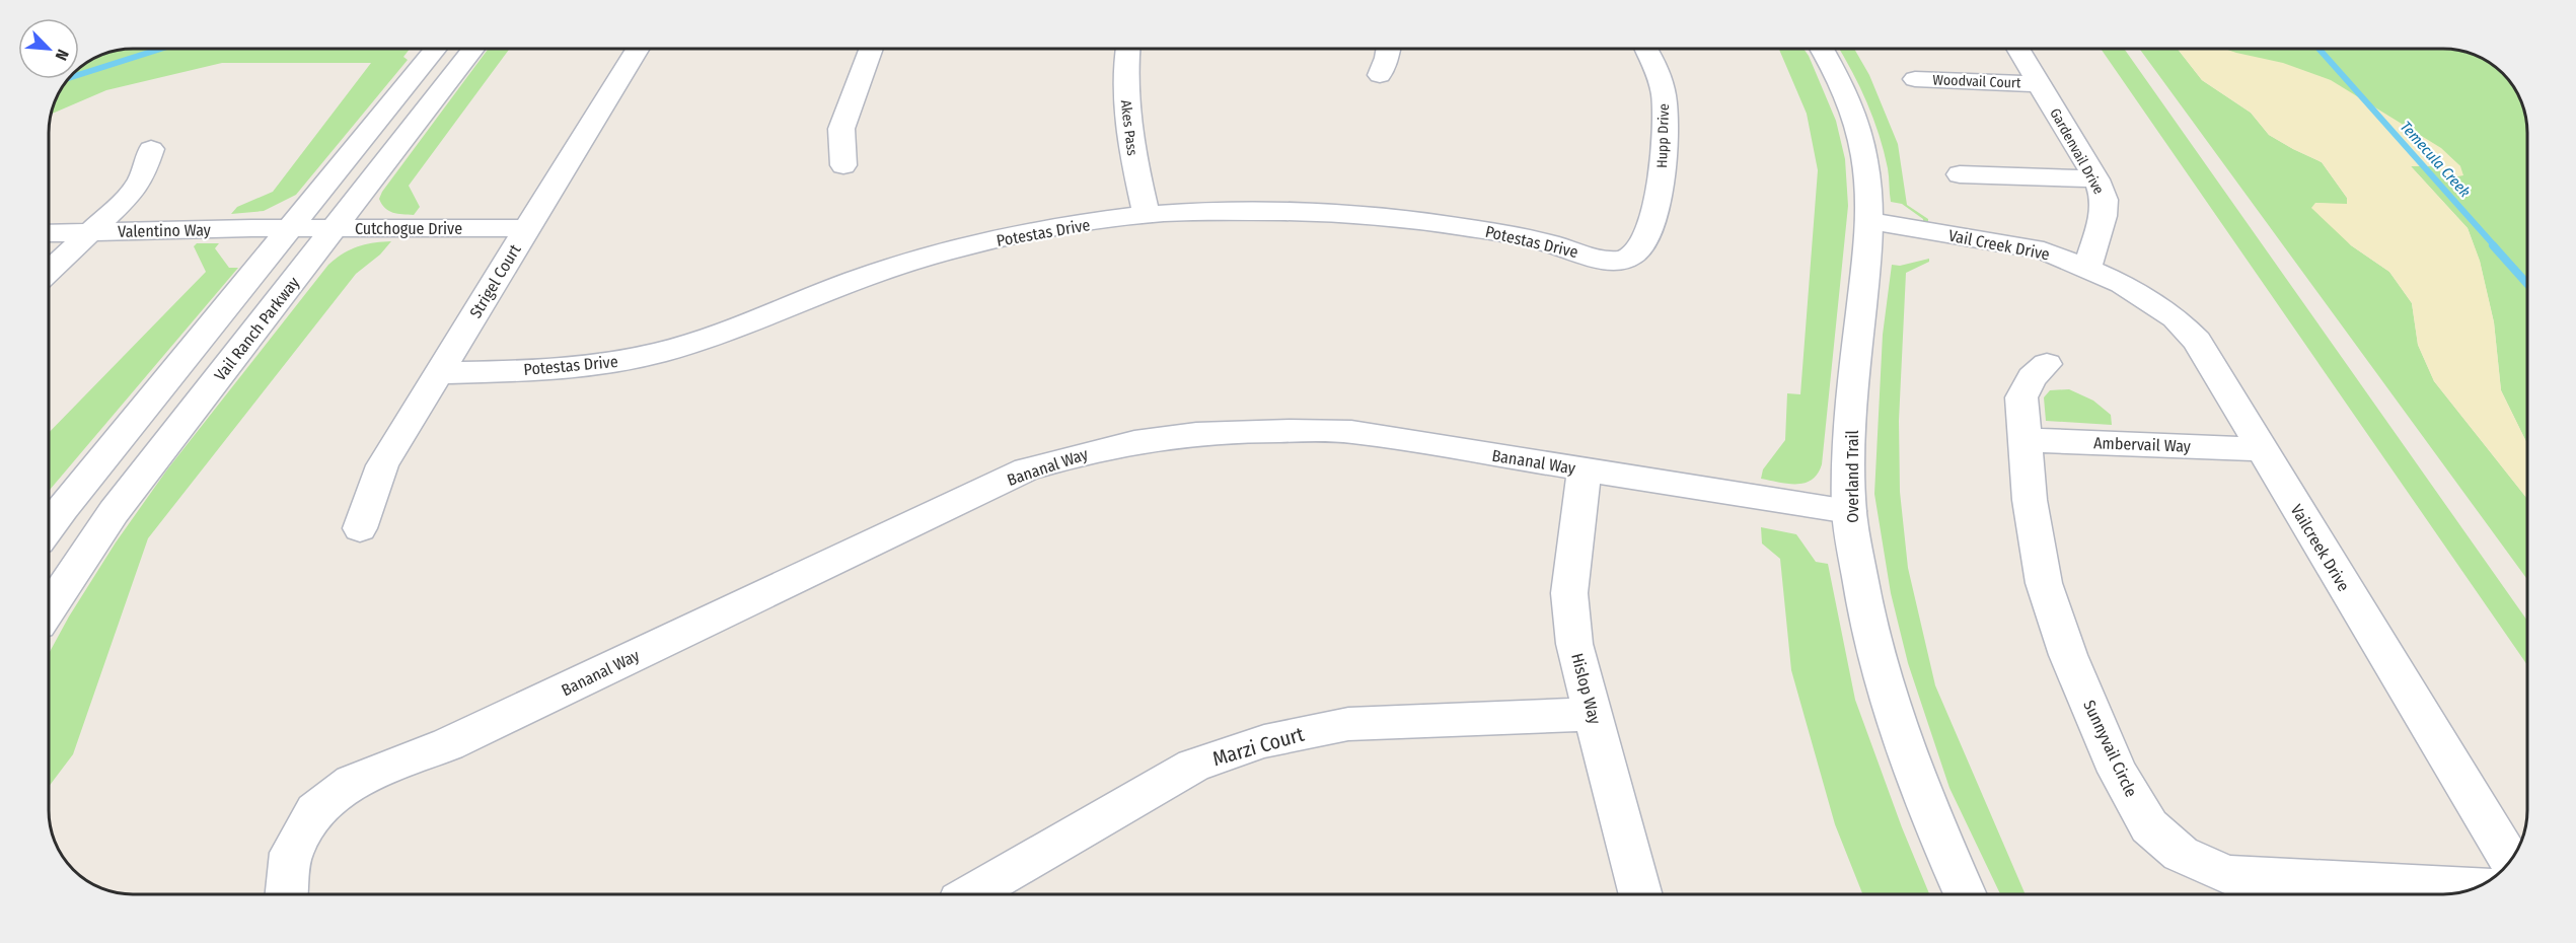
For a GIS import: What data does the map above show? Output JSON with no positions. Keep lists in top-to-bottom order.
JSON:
{
  "streets": {
    "street": [
      "Woodvail Court",
      "Akes Pass",
      "Hupp Drive",
      "Gardenvail Drive",
      "Cutchogue Drive",
      "Valentino Way",
      "Potestas Drive",
      "Vail Creek Drive",
      "Strigel Court",
      "Vail Ranch Parkway",
      "Ambervail Way",
      "Bananal Way",
      "Overland Trail",
      "Vailcreek Drive",
      "Hislop Way",
      "Marzi Court",
      "Sunnyvail Circle"
    ]
  },
  "crossings": [
    ["Woodvail Court", "Gardenvail Drive"],
    ["Akes Pass", "Potestas Drive"],
    ["Hupp Drive", "Potestas Drive"],
    ["Gardenvail Drive", "Vail Creek Drive"],
    ["Gardenvail Drive", "Vailcreek Drive"],
    ["Cutchogue Drive", "Valentino Way"],
    ["Cutchogue Drive", "Strigel Court"],
    ["Cutchogue Drive", "Vail Ranch Parkway"],
    ["Potestas Drive", "Strigel Court"],
    ["Vail Creek Drive", "Overland Trail"],
    ["Vail Creek Drive", "Vailcreek Drive"],
    ["Ambervail Way", "Vailcreek Drive"],
    ["Ambervail Way", "Sunnyvail Circle"],
    ["Bananal Way", "Overland Trail"],
    ["Bananal Way", "Hislop Way"],
    ["Hislop Way", "Marzi Court"]
  ],
  "water": ["Temecula Creek"],
  "north": "bottom right"
}
